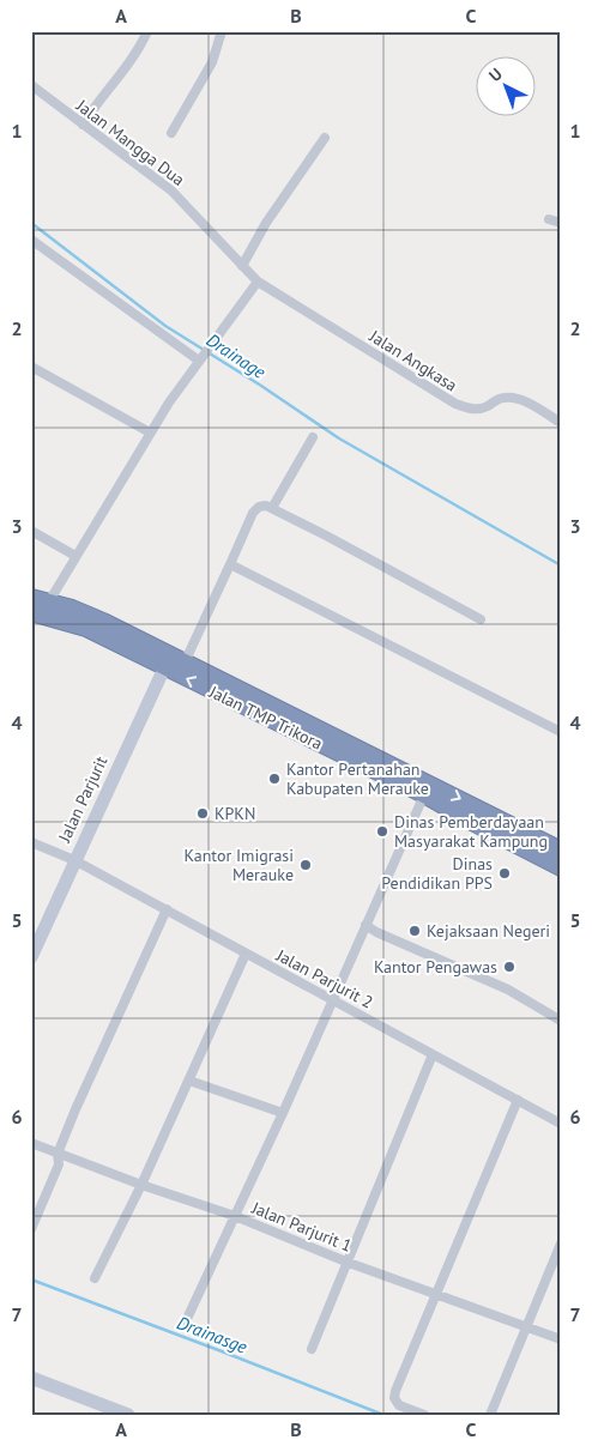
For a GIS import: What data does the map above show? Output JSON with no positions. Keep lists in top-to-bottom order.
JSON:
{
  "streets": {
    "highway": ["Jalan TMP Trikora"],
    "street": [
      "Jalan Mangga Dua",
      "Jalan Angkasa",
      "Jalan Parjurit",
      "Jalan Parjurit 2",
      "Jalan Parjurit 1"
    ]
  },
  "crossings": [
    ["Jalan Mangga Dua", "Jalan Angkasa"],
    ["Jalan TMP Trikora", "Jalan Parjurit"],
    ["Jalan Parjurit", "Jalan Parjurit 2"]
  ],
  "water": ["Drainage", "Drainasge"],
  "places": [
    "Kantor Pertanahan Kabupaten Merauke",
    "KPKN",
    "Dinas Pemberdayaan Masyarakat Kampung",
    "Kantor Imigrasi Merauke",
    "Dinas Pendidikan PPS",
    "Kejaksaan Negeri",
    "Kantor Pengawas"
  ],
  "north": "top left",
  "grid": {
    "columns": ["A", "B", "C"],
    "rows": [
      "1",
      "2",
      "3",
      "4",
      "5",
      "6",
      "7"
    ]
  }
}
